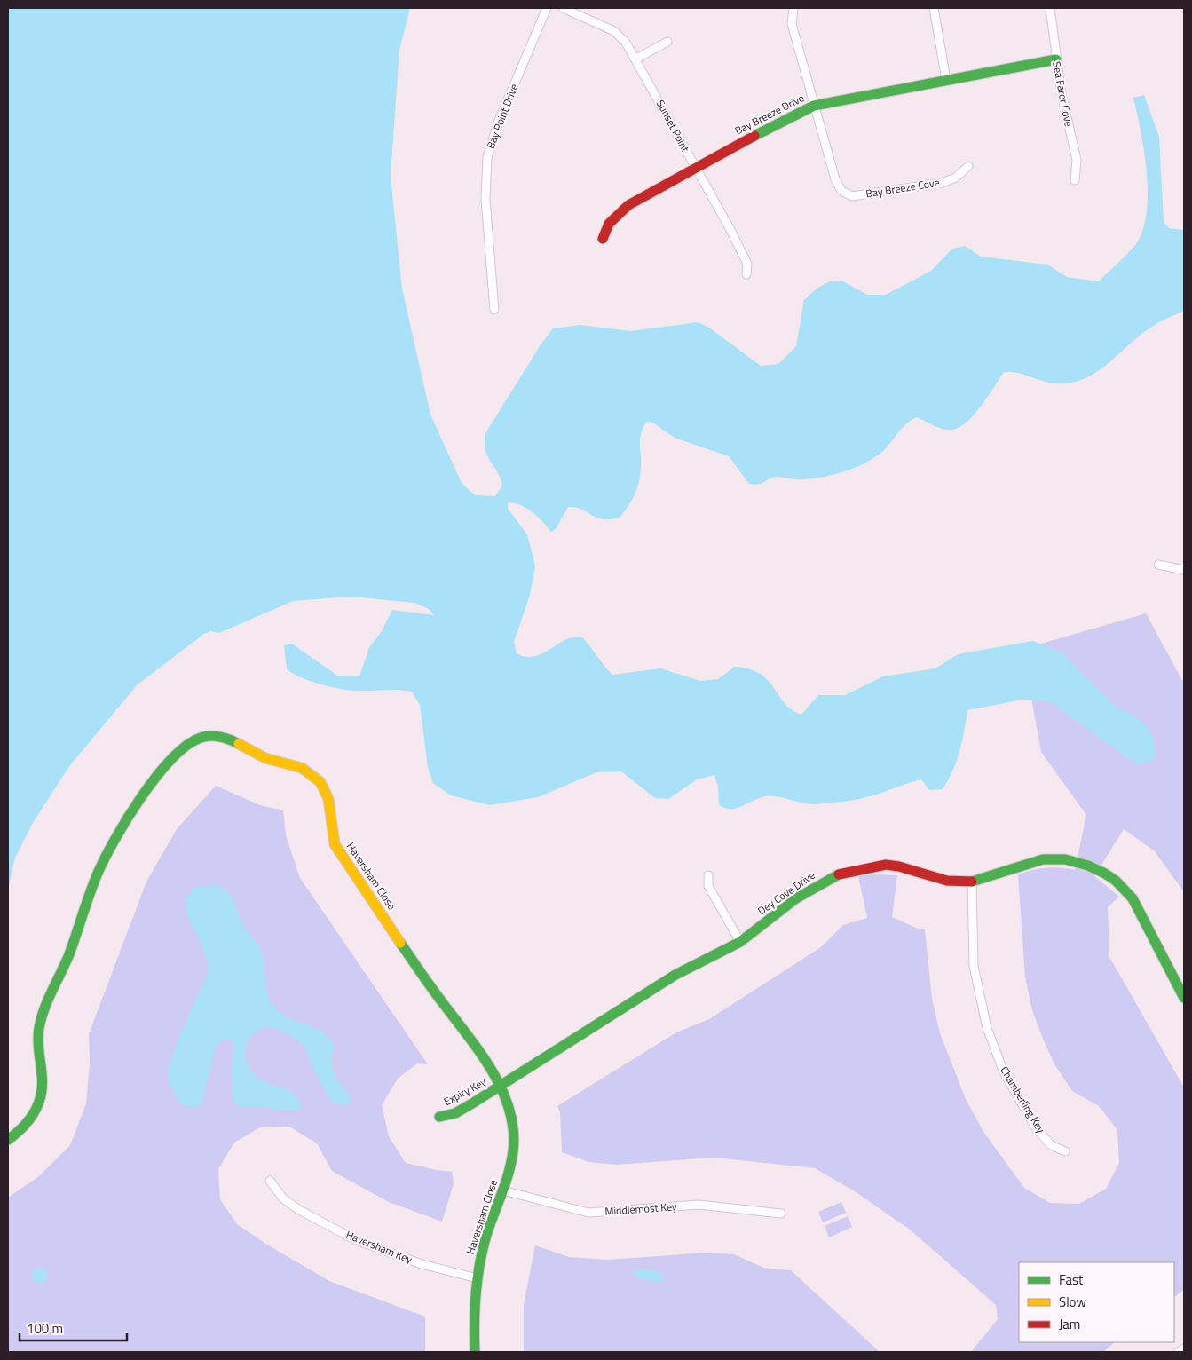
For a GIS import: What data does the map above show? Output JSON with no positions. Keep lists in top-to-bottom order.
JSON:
{
  "streets": {
    "street": [
      "Sea Farer Cove",
      "Bay Breeze Drive",
      "Bay Point Drive",
      "Sunset Point",
      "Bay Breeze Cove",
      "Haversham Close",
      "Dey Cove Drive",
      "Expiry Key",
      "Chamberling Key",
      "Middlemost Key",
      "Haversham Key"
    ]
  },
  "crossings": [
    ["Sea Farer Cove", "Bay Breeze Drive"],
    ["Bay Breeze Drive", "Sunset Point"],
    ["Bay Breeze Drive", "Bay Breeze Cove"],
    ["Haversham Close", "Dey Cove Drive"],
    ["Haversham Close", "Expiry Key"],
    ["Haversham Close", "Middlemost Key"],
    ["Haversham Close", "Haversham Key"],
    ["Dey Cove Drive", "Expiry Key"],
    ["Dey Cove Drive", "Chamberling Key"]
  ],
  "legend": ["Fast", "Slow", "Jam"],
  "scale_bar": "100 m"
}
